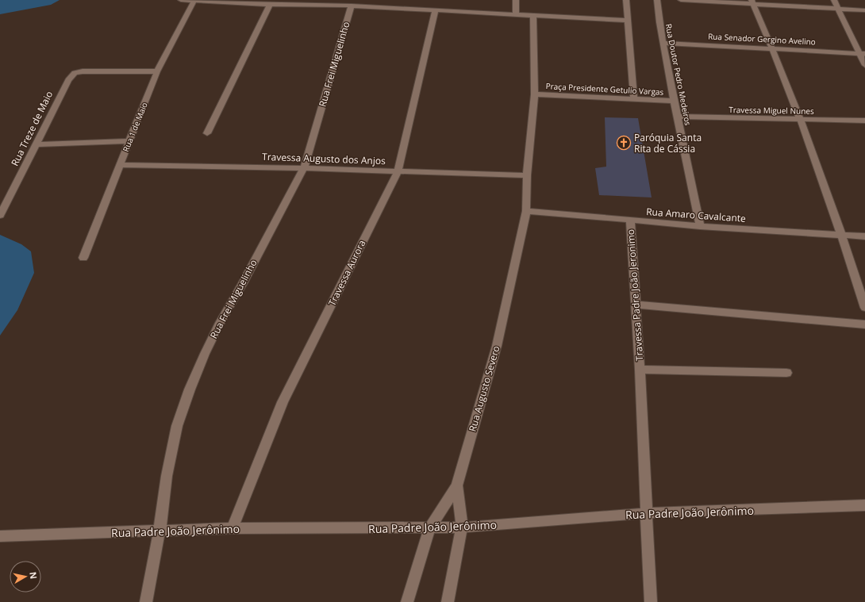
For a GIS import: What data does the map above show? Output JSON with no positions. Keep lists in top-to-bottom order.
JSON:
{
  "streets": {
    "street": [
      "Rua Senador Gergino Avelino",
      "Rua Frei Miguelinho",
      "Rua Doutor Pedro Medeiros",
      "Praça Presidente Getulio Vargas",
      "Travessa Miguel Nunes",
      "Rua 1 de Maio",
      "Rua Treze de Maio",
      "Travessa Augusto dos Anjos",
      "Rua Amaro Cavalcante",
      "Travessa Aurora",
      "Travessa Padre João Jeronimo",
      "Rua Augusto Severo",
      "Rua Padre João Jerônimo"
    ]
  },
  "crossings": [
    ["Rua Senador Gergino Avelino", "Rua Doutor Pedro Medeiros"],
    ["Rua Frei Miguelinho", "Travessa Augusto dos Anjos"],
    ["Rua Frei Miguelinho", "Rua Padre João Jerônimo"],
    ["Rua Doutor Pedro Medeiros", "Praça Presidente Getulio Vargas"],
    ["Rua Doutor Pedro Medeiros", "Travessa Miguel Nunes"],
    ["Rua Doutor Pedro Medeiros", "Rua Amaro Cavalcante"],
    ["Praça Presidente Getulio Vargas", "Travessa Augusto dos Anjos"],
    ["Praça Presidente Getulio Vargas", "Rua Augusto Severo"],
    ["Rua 1 de Maio", "Rua Treze de Maio"],
    ["Rua 1 de Maio", "Travessa Augusto dos Anjos"],
    ["Travessa Augusto dos Anjos", "Travessa Aurora"],
    ["Travessa Augusto dos Anjos", "Rua Augusto Severo"],
    ["Rua Amaro Cavalcante", "Travessa Padre João Jeronimo"],
    ["Rua Amaro Cavalcante", "Rua Augusto Severo"],
    ["Travessa Aurora", "Rua Padre João Jerônimo"],
    ["Travessa Padre João Jeronimo", "Rua Padre João Jerônimo"],
    ["Rua Augusto Severo", "Rua Padre João Jerônimo"]
  ],
  "places": {
    "church": ["Paróquia Santa Rita de Cássia"]
  },
  "north": "right"
}
